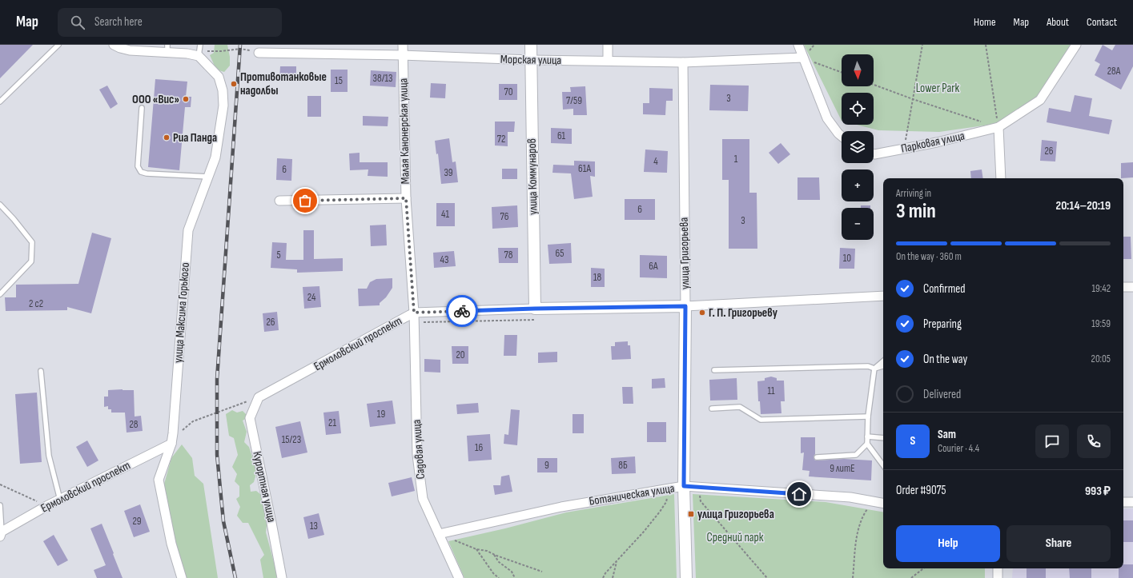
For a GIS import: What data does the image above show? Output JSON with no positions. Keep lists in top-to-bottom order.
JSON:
{
  "streets": {
    "street": [
      "Морская улица",
      "Малая Канонерская улица",
      "Парковая улица",
      "улица Коммунаров",
      "улица Григорьева",
      "улица Максима Горького",
      "Ермоловский проспект",
      "Садовая улица",
      "Курортная улица",
      "Ботаническая улица"
    ]
  },
  "crossings": [
    ["Морская улица", "Малая Канонерская улица"],
    ["Морская улица", "улица Коммунаров"],
    ["Морская улица", "улица Григорьева"],
    ["Малая Канонерская улица", "Ермоловский проспект"],
    ["Малая Канонерская улица", "Садовая улица"],
    ["улица Коммунаров", "Ермоловский проспект"],
    ["улица Григорьева", "Ермоловский проспект"],
    ["улица Григорьева", "Ботаническая улица"],
    ["улица Максима Горького", "Ермоловский проспект"],
    ["Ермоловский проспект", "Садовая улица"],
    ["Ермоловский проспект", "Курортная улица"],
    ["Садовая улица", "Ботаническая улица"]
  ],
  "parks": ["Lower Park", "Средний парк"],
  "places": {
    "other": [
      "Противотанковые надолбы",
      "ООО «Вис»",
      "Риа Панда",
      "Г. П. Григорьеву"
    ],
    "transit": ["улица Григорьева"]
  },
  "house_numbers": [
    "28А",
    "38/13",
    "15",
    "70",
    "3",
    "7/59",
    "61",
    "72",
    "26",
    "1",
    "4",
    "61А",
    "6",
    "39",
    "6",
    "41",
    "76",
    "3",
    "65",
    "5",
    "78",
    "10",
    "43",
    "6А",
    "18",
    "24",
    "2 с2",
    "26",
    "20",
    "11",
    "19",
    "21",
    "28",
    "15/23",
    "16",
    "9",
    "8Б",
    "9 литЕ",
    "29",
    "13"
  ],
  "north": "bottom",
  "page": {
    "header": "Map",
    "search": "Search here",
    "nav": [
      "Home",
      "Map",
      "About",
      "Contact"
    ],
    "map_buttons": ["+", "−"],
    "heading": ["3 min", "Arriving in", "20:14–20:19"],
    "panel": [
      "Sam",
      "Courier · 4.4",
      "Order #9075",
      "993 ₽"
    ],
    "bar": "On the way · 360 m",
    "list": [
      ["Confirmed", "19:42"],
      ["Preparing", "19:59"],
      ["On the way", "20:05"],
      "Delivered"
    ],
    "round": "S",
    "buttons": ["Help", "Share"]
  }
}
